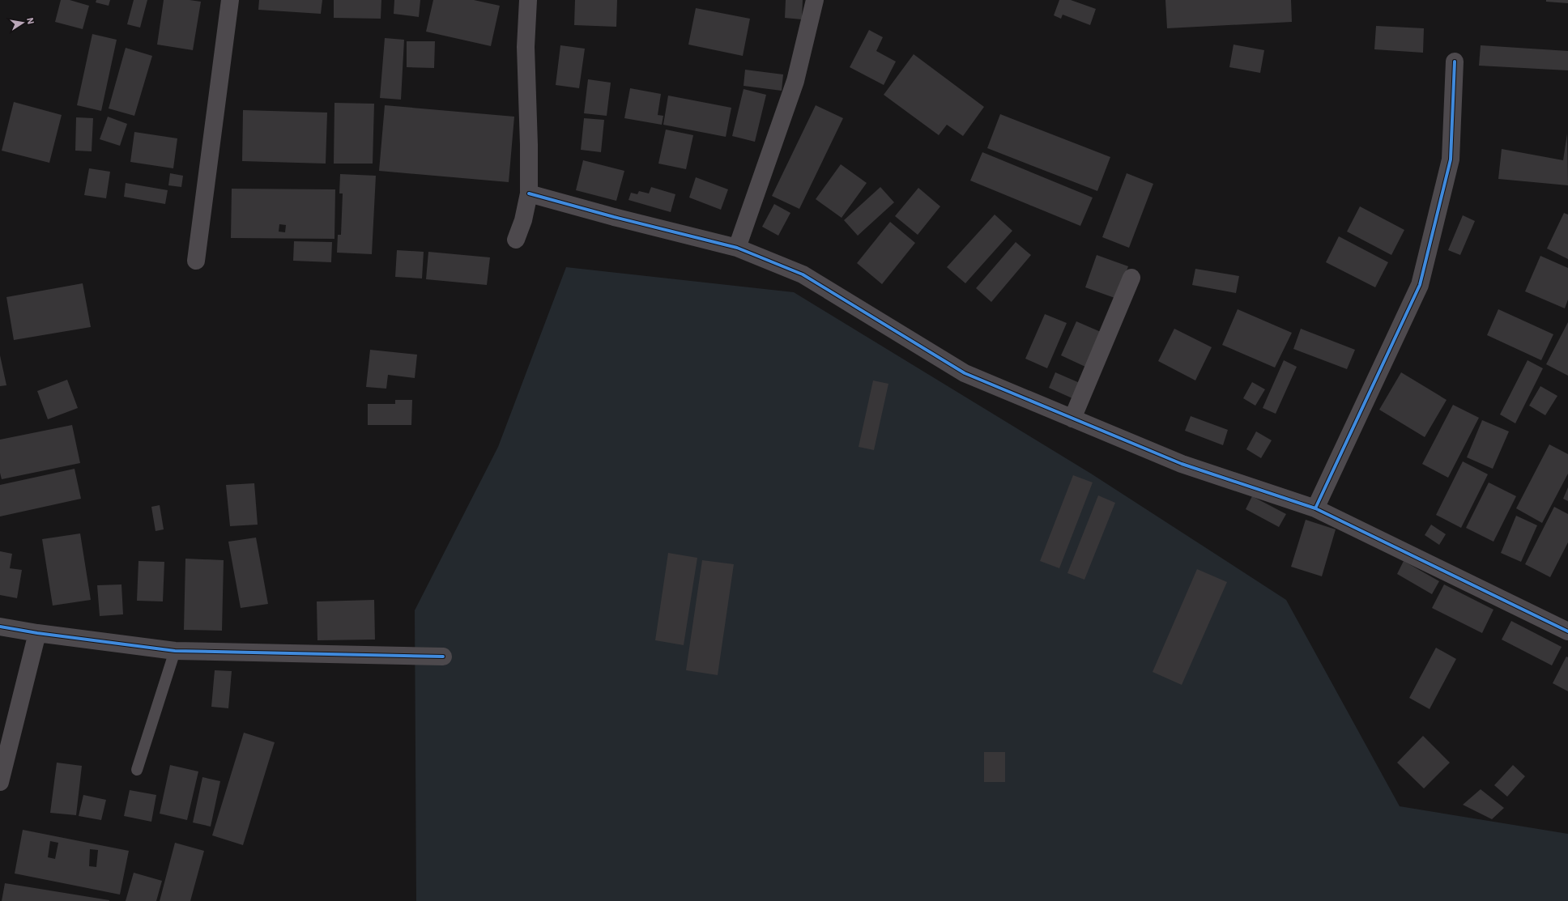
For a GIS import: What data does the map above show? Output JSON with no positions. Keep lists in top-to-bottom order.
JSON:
{
  "north": "right"
}
